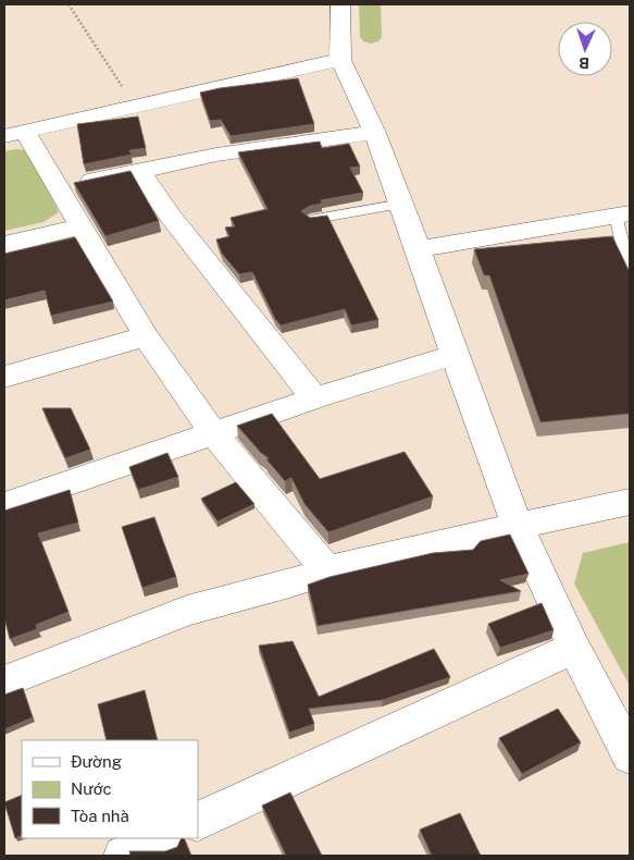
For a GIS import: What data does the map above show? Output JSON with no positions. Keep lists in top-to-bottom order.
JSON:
{
  "legend": ["Đường", "Nước", "Tòa nhà"],
  "north": "bottom"
}
